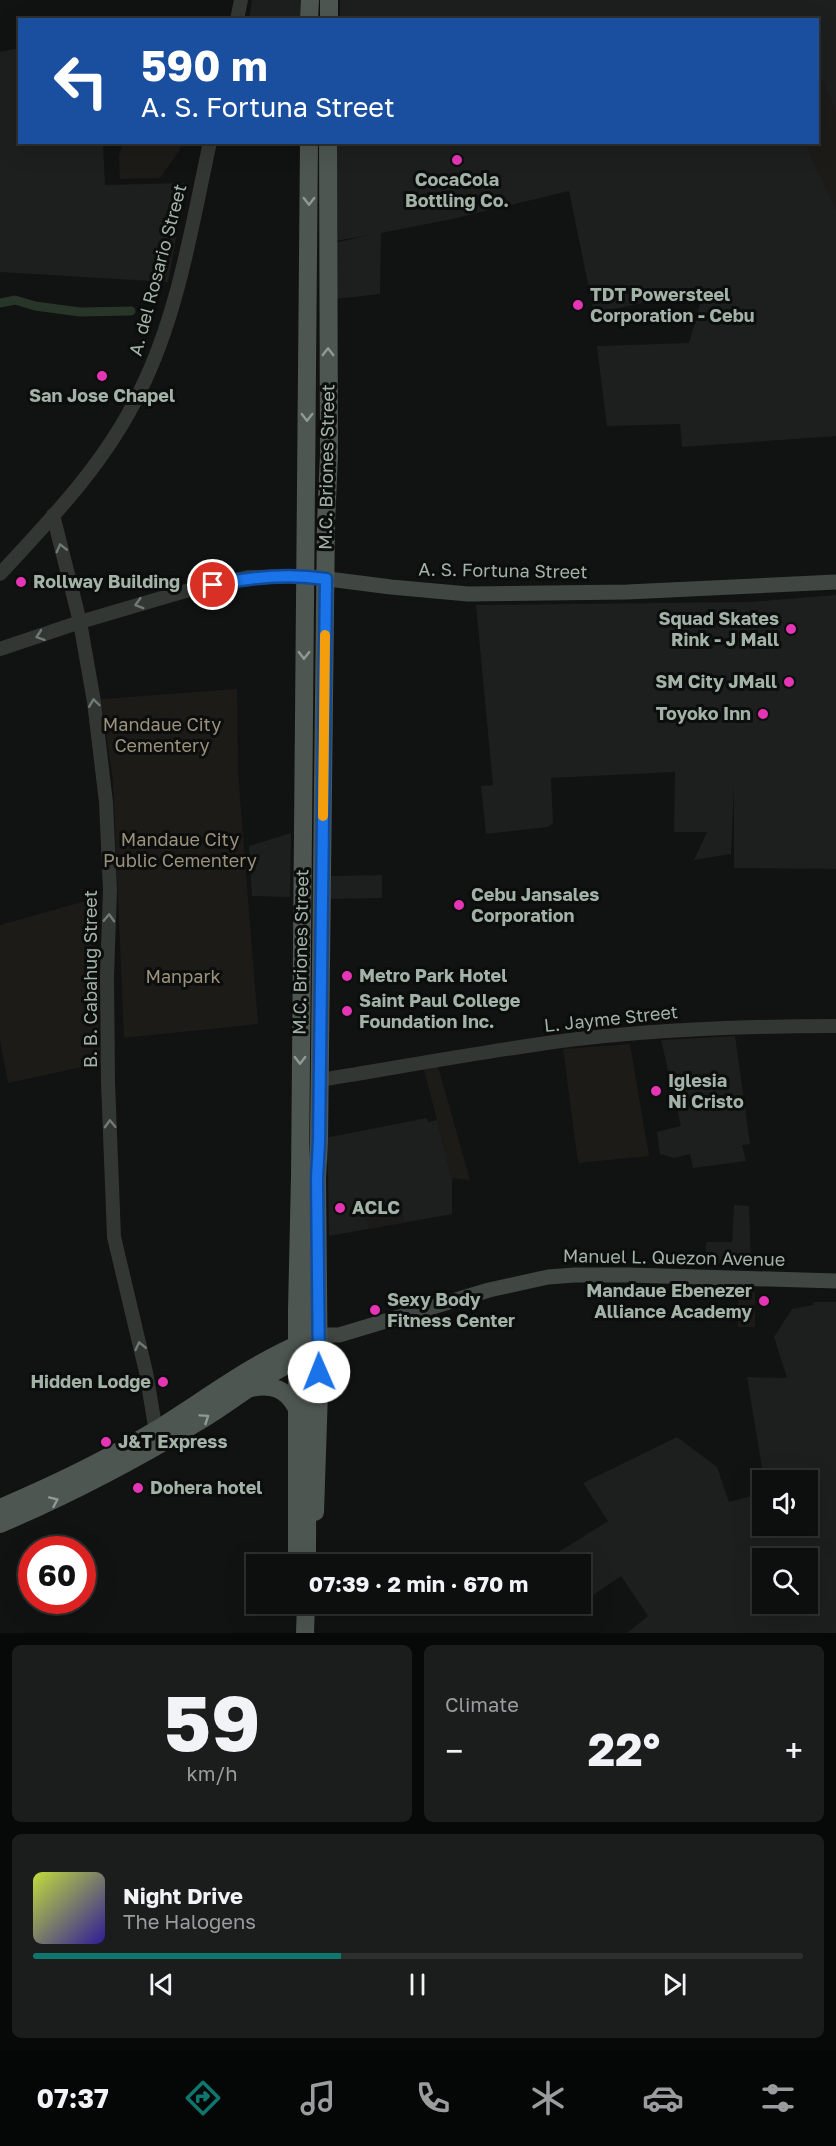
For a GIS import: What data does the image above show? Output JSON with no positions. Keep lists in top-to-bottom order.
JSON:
{
  "streets": {
    "main road": ["M.C. Briones Street", "A. S. Fortuna Street", "Manuel L. Quezon Avenue"],
    "street": ["A. del Rosario Street", "B. B. Cabahug Street", "L. Jayme Street"]
  },
  "crossings": [
    ["A. del Rosario Street", "B. B. Cabahug Street"],
    ["M.C. Briones Street", "A. S. Fortuna Street"],
    ["M.C. Briones Street", "L. Jayme Street"],
    ["M.C. Briones Street", "Manuel L. Quezon Avenue"],
    ["A. S. Fortuna Street", "B. B. Cabahug Street"]
  ],
  "one_way": ["A. S. Fortuna Street", "B. B. Cabahug Street"],
  "parks": ["Mandaue City Cementery", "Mandaue City Public Cementery", "Manpark"],
  "places": [
    "CocaCola Bottling Co.",
    "TDT Powersteel Corporation - Cebu",
    "San Jose Chapel",
    "Rollway Building",
    "Squad Skates Rink - J Mall",
    "SM City JMall",
    "Toyoko Inn",
    "Cebu Jansales Corporation",
    "Metro Park Hotel",
    "Saint Paul College Foundation Inc.",
    "Iglesia Ni Cristo",
    "ACLC",
    "Mandaue Ebenezer Alliance Academy",
    "Sexy Body Fitness Center",
    "Hidden Lodge",
    "J&T Express",
    "Dohera hotel"
  ],
  "page": {
    "turn": ["590 m", "A. S. Fortuna Street"],
    "limit": "60",
    "trip": "07:39 · 2 min · 670 m",
    "tile": [
      ["59", "km/h"],
      "Climate"
    ],
    "heat": ["−", "22°", "+"],
    "song": ["Night Drive", "The Halogens"],
    "tabs": "07:37"
  }
}
